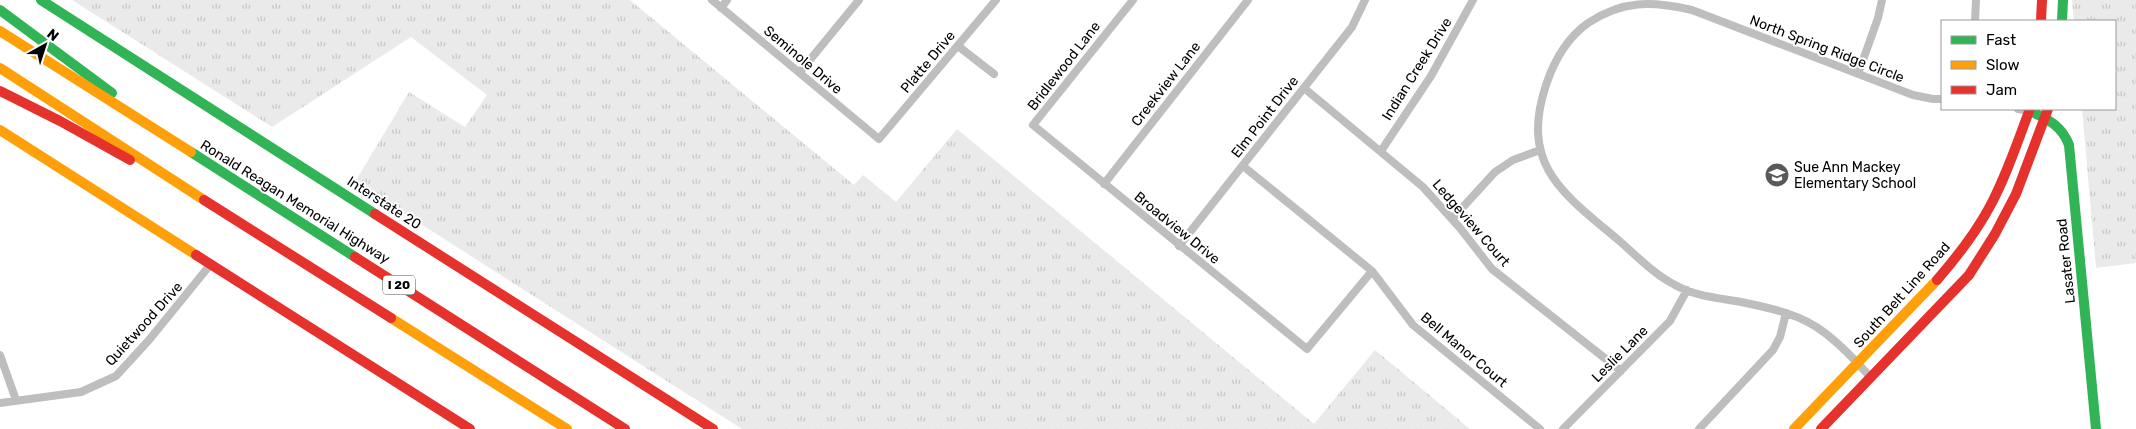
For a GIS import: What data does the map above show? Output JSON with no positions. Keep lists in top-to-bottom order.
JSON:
{
  "streets": {
    "main road": [
      "Ronald Reagan Memorial Highway",
      "Interstate 20",
      "Lasater Road",
      "I 20",
      "South Belt Line Road"
    ],
    "street": [
      "North Spring Ridge Circle",
      "Seminole Drive",
      "Platte Drive",
      "Bridlewood Lane",
      "Indian Creek Drive",
      "Creekview Lane",
      "Elm Point Drive",
      "Ledgeview Court",
      "Broadview Drive",
      "Quietwood Drive",
      "Bell Manor Court",
      "Leslie Lane"
    ]
  },
  "crossings": [
    ["North Spring Ridge Circle", "South Belt Line Road"],
    ["North Spring Ridge Circle", "Leslie Lane"],
    ["Seminole Drive", "Platte Drive"],
    ["Bridlewood Lane", "Broadview Drive"],
    ["Indian Creek Drive", "Ledgeview Court"],
    ["Creekview Lane", "Broadview Drive"],
    ["Elm Point Drive", "Ledgeview Court"],
    ["Elm Point Drive", "Broadview Drive"],
    ["Elm Point Drive", "Bell Manor Court"],
    ["Ledgeview Court", "Leslie Lane"],
    ["Broadview Drive", "Bell Manor Court"],
    ["Lasater Road", "South Belt Line Road"]
  ],
  "places": {
    "school or university": ["Sue Ann Mackey Elementary School"]
  },
  "legend": ["Fast", "Slow", "Jam"],
  "north": "top right"
}
